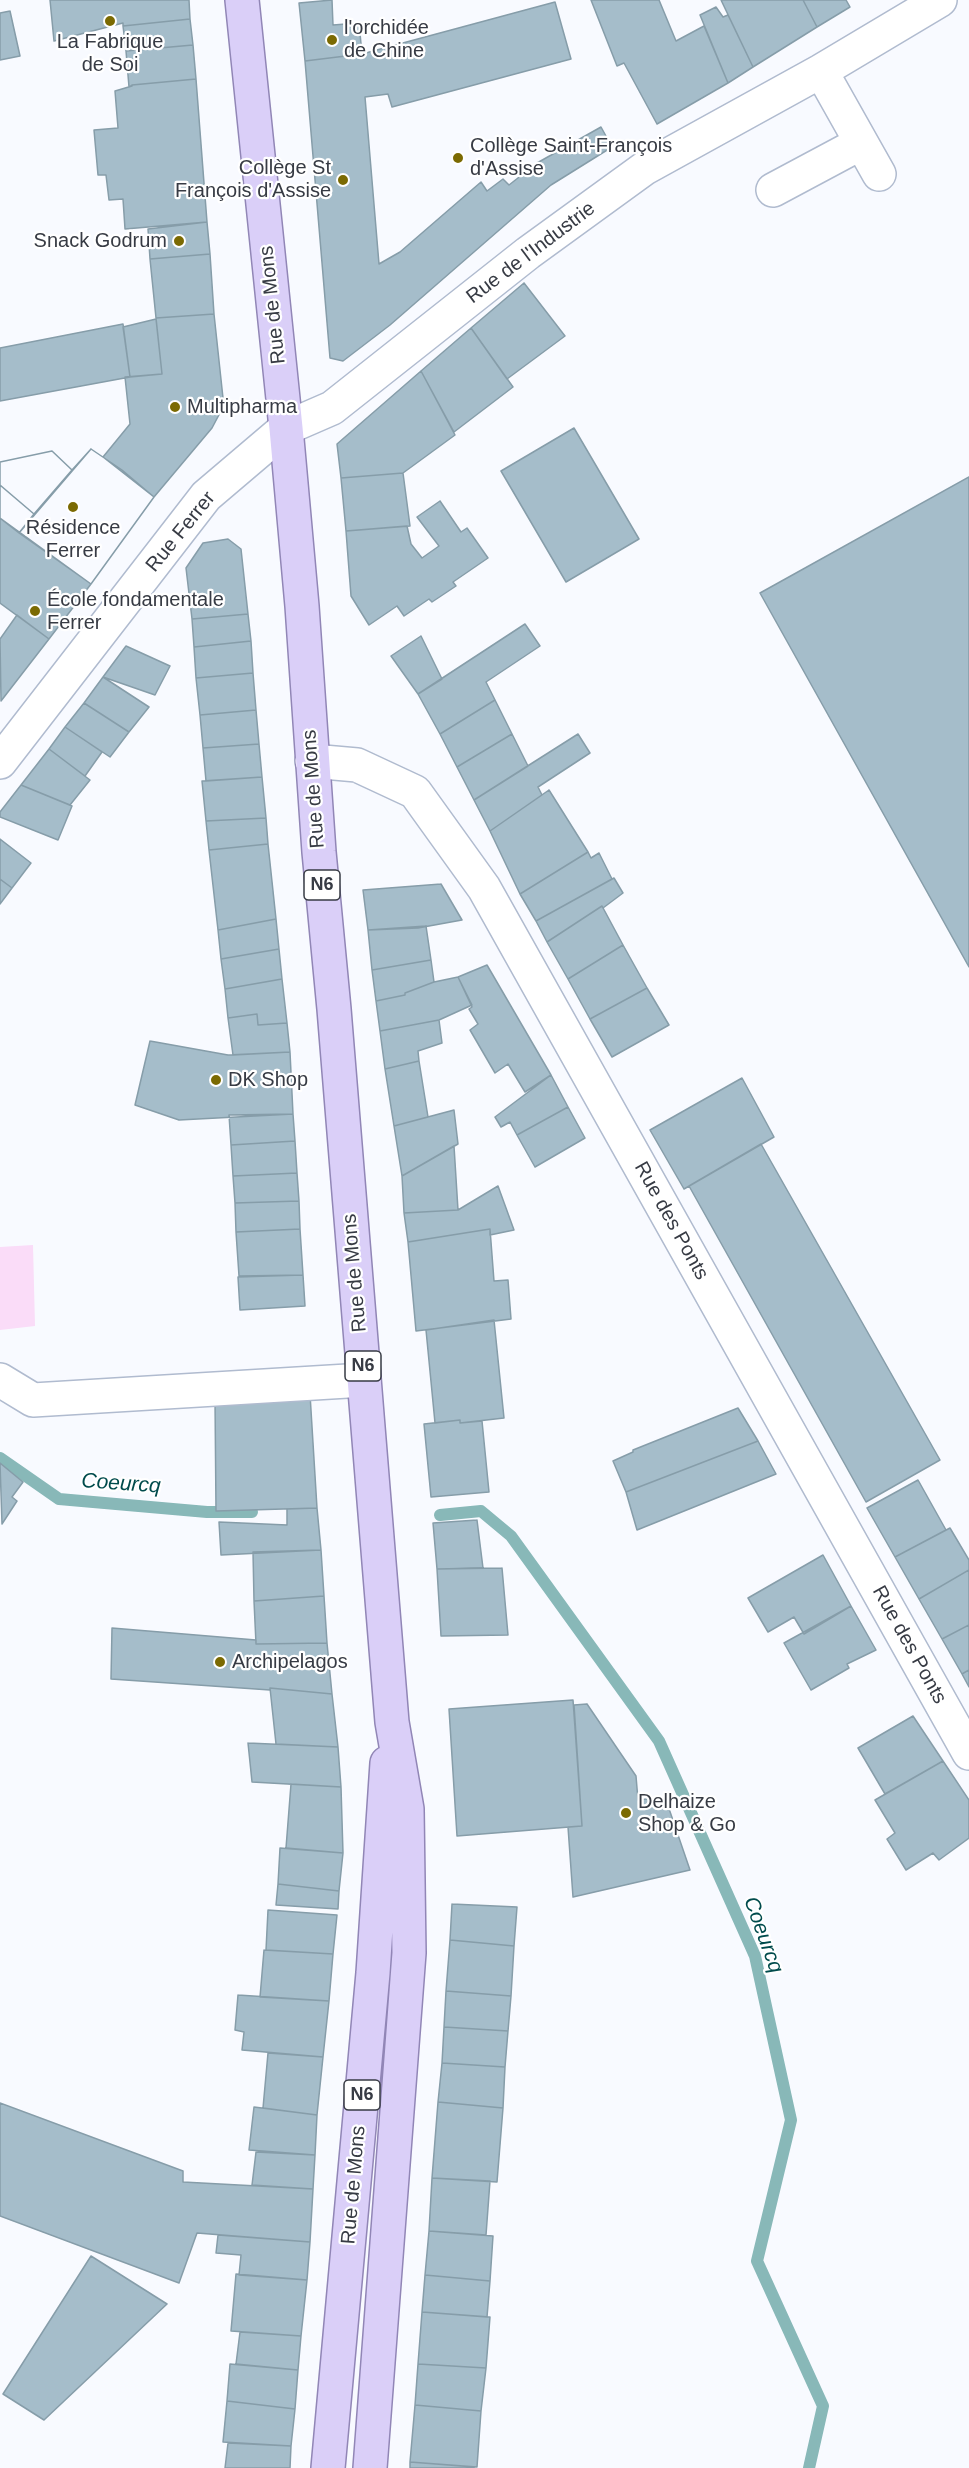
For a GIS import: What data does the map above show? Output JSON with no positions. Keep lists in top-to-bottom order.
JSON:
{
  "streets": {
    "main road": ["Rue de Mons", "N6"],
    "street": ["Rue de l'Industrie", "Rue Ferrer", "Rue des Ponts"]
  },
  "crossings": [
    ["Rue de l'Industrie", "Rue de Mons"],
    ["Rue de l'Industrie", "Rue Ferrer"],
    ["Rue de Mons", "Rue Ferrer"],
    ["Rue de Mons", "Rue des Ponts"]
  ],
  "water": ["Coeurcq"],
  "places": [
    "La Fabrique de Soi",
    "l'orchidée de Chine",
    "Collège Saint-François d'Assise",
    "Collège St François d'Assise",
    "Snack Godrum",
    "Multipharma",
    "Résidence Ferrer",
    "École fondamentale Ferrer",
    "DK Shop",
    "Archipelagos",
    "Delhaize Shop & Go"
  ]
}
